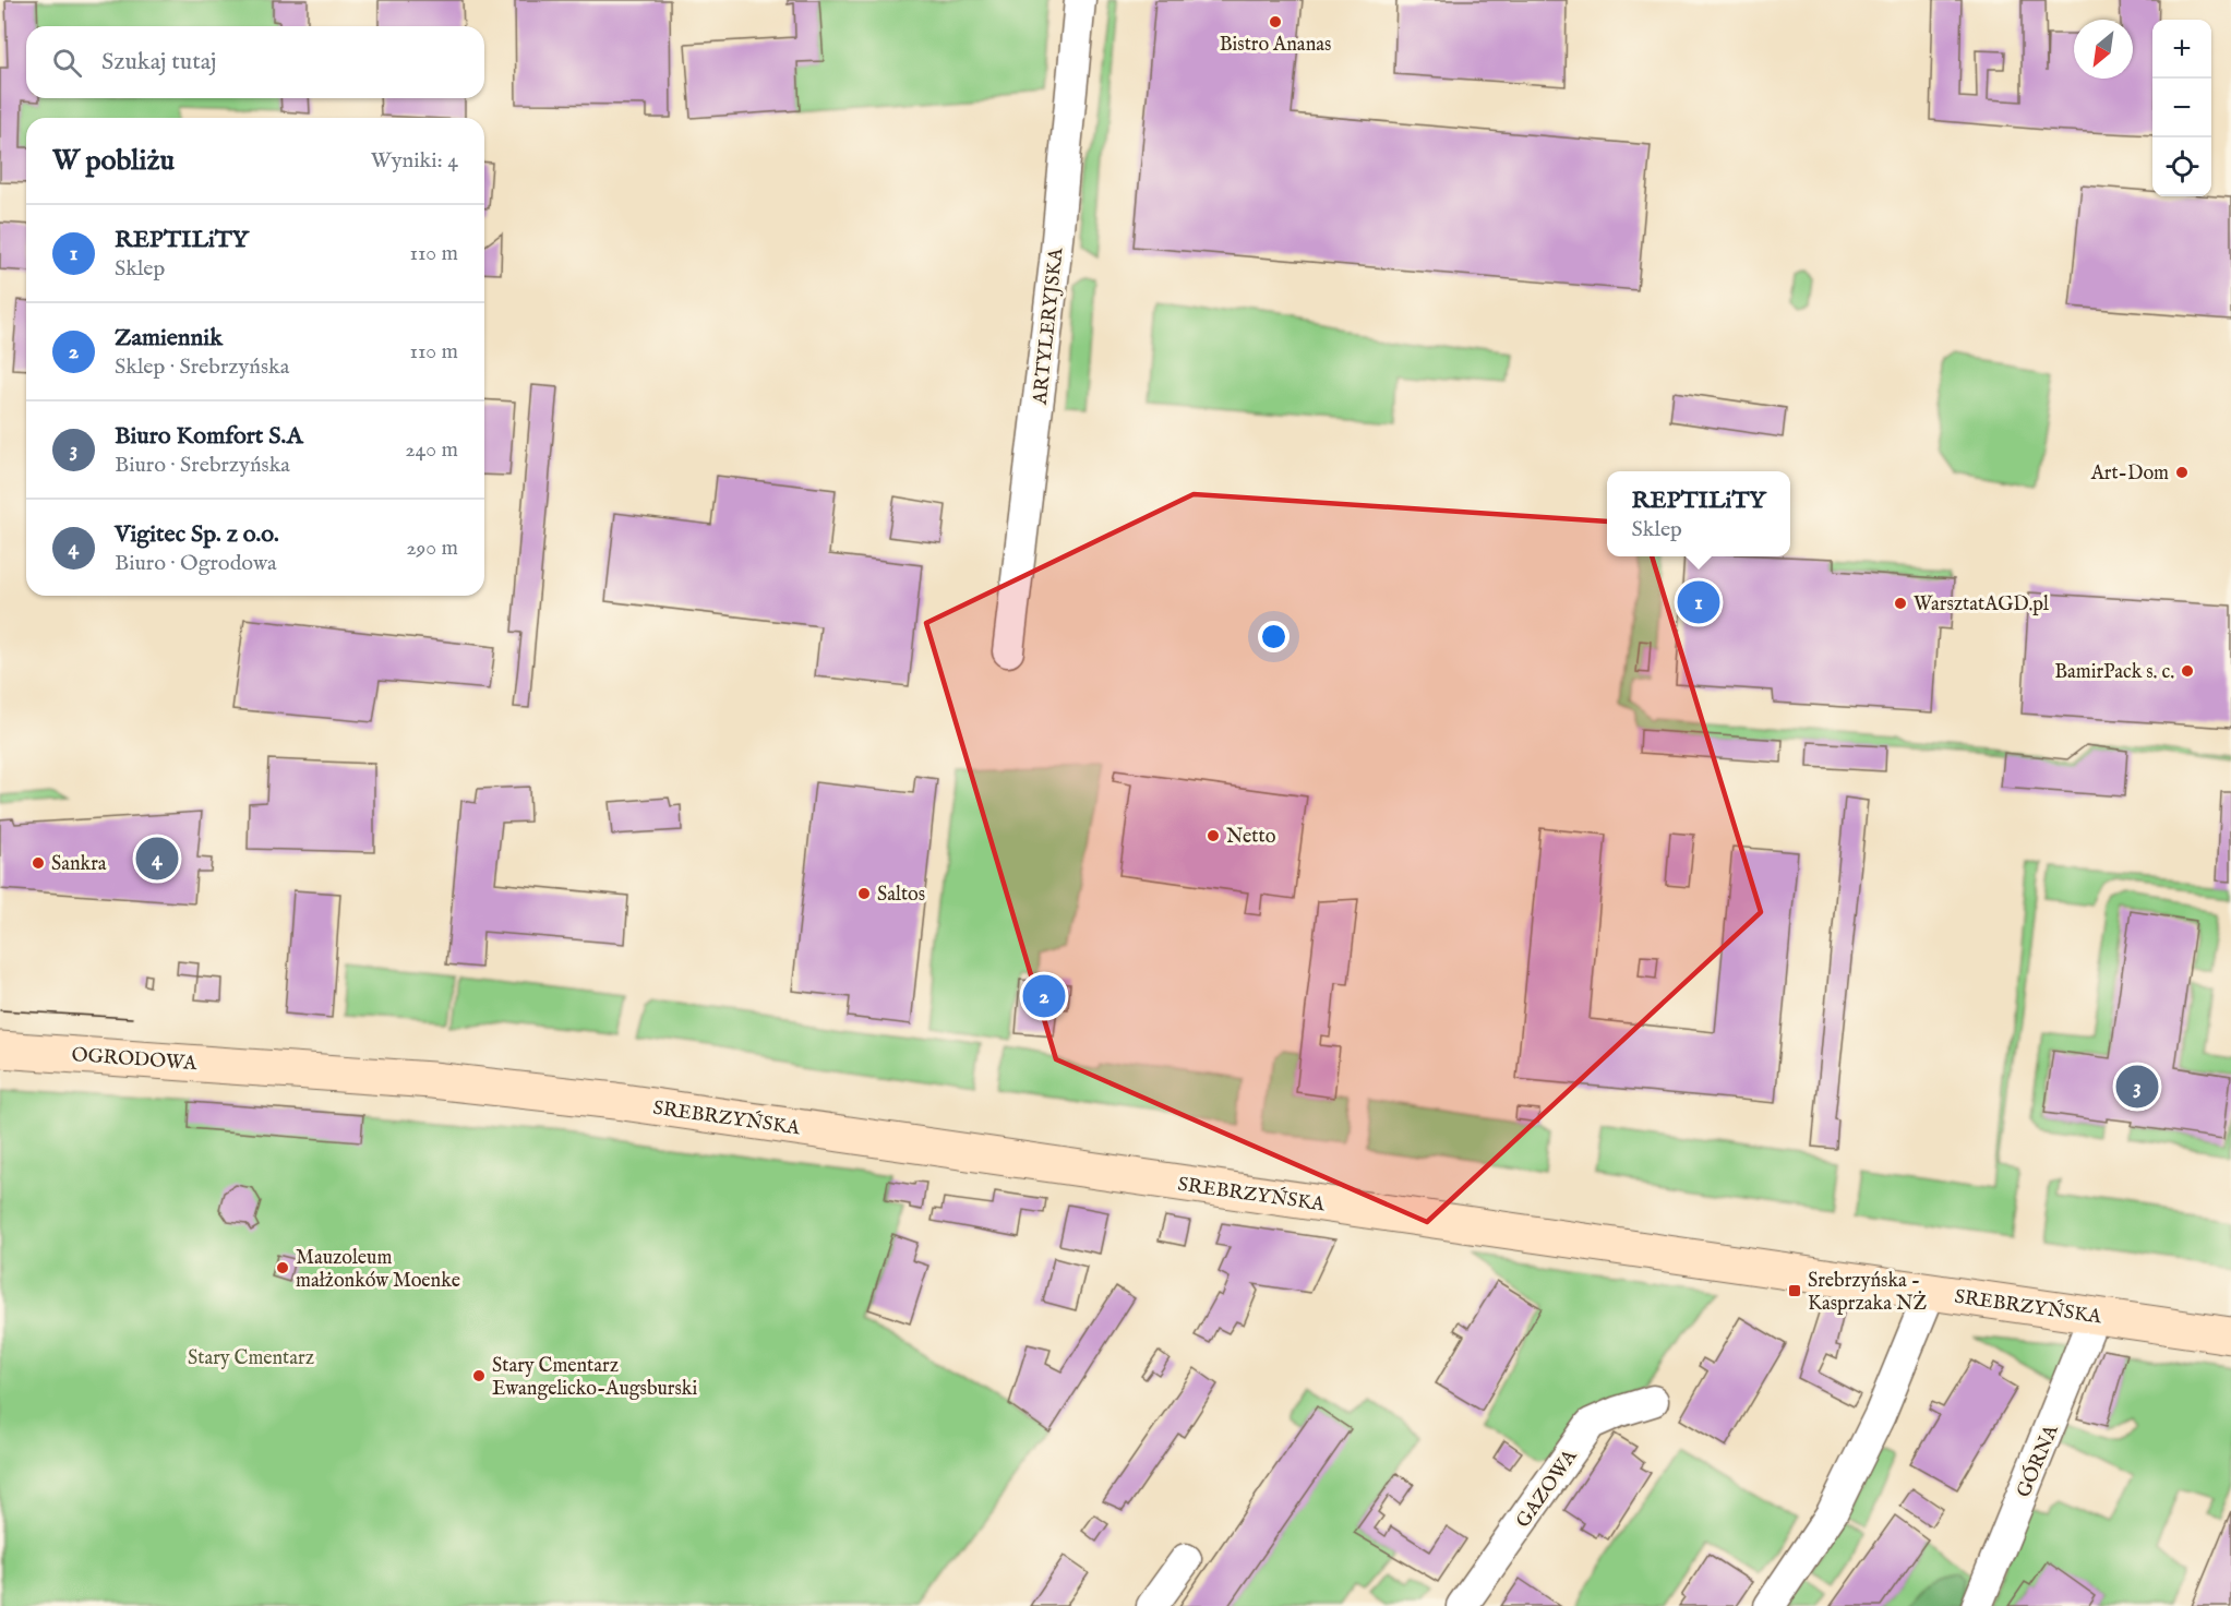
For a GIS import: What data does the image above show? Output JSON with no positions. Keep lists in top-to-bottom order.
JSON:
{
  "streets": {
    "main road": ["OGRODOWA", "SREBRZYŃSKA"],
    "street": ["ARTYLERYJSKA", "GÓRNA", "GAZOWA"]
  },
  "crossings": [
    ["OGRODOWA", "SREBRZYŃSKA"],
    ["SREBRZYŃSKA", "GÓRNA"]
  ],
  "parks": ["Stary Cmentarz"],
  "places": {
    "other": [
      "Bistro Ananas",
      "Art-Dom",
      "WarsztatAGD.pl",
      "BamirPack s. c.",
      "Netto",
      "Sankra",
      "Saltos",
      "Mauzoleum małżonków Moenke",
      "Stary Cmentarz Ewangelicko-Augsburski"
    ],
    "transit": ["Srebrzyńska - Kasprzaka NŻ"]
  },
  "north": "bottom left",
  "page": {
    "map_buttons": ["+", "−"],
    "search": "Szukaj tutaj",
    "heading": ["W pobliżu", "Wyniki: 4"],
    "list": [
      {
        "mark": "1",
        "name": "REPTILiTY",
        "note": "Sklep",
        "value": "110 m"
      },
      {
        "mark": "2",
        "name": "Zamiennik",
        "note": "Sklep · Srebrzyńska",
        "value": "110 m"
      },
      {
        "mark": "3",
        "name": "Biuro Komfort S.A",
        "note": "Biuro · Srebrzyńska",
        "value": "240 m"
      },
      {
        "mark": "4",
        "name": "Vigitec Sp. z o.o.",
        "note": "Biuro · Ogrodowa",
        "value": "290 m"
      }
    ],
    "popup": ["REPTILiTY", "Sklep"],
    "pins": [
      "1",
      "4",
      "2",
      "3"
    ]
  }
}
